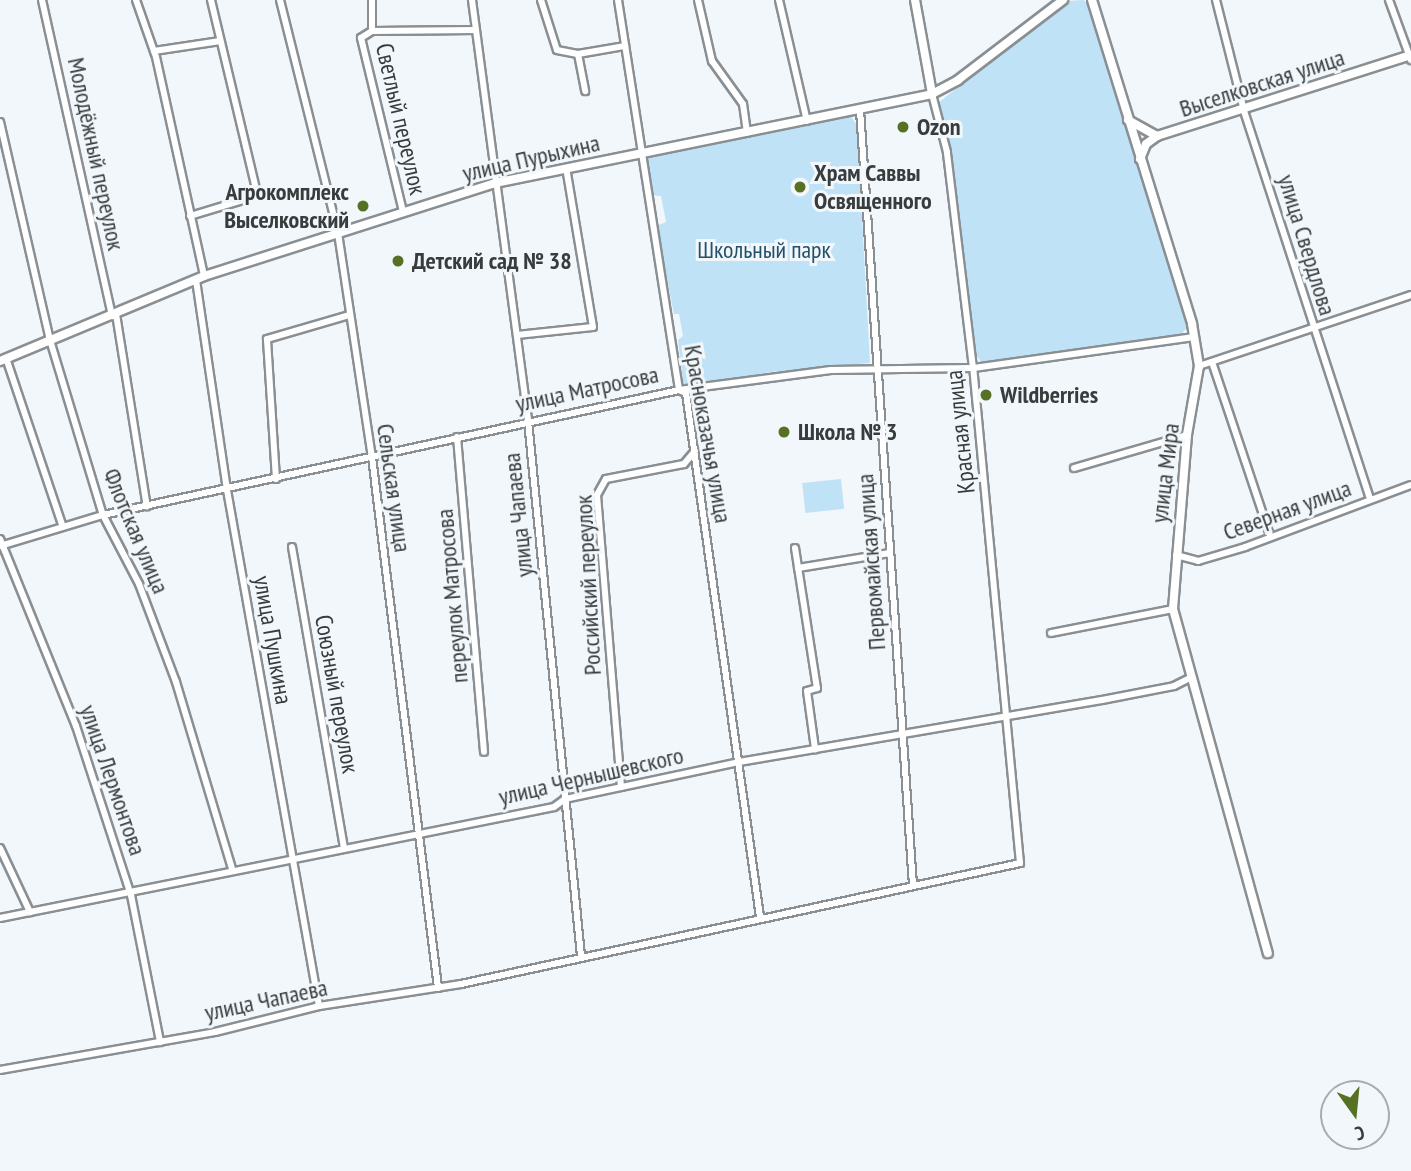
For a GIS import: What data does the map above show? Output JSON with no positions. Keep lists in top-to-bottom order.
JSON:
{
  "streets": {
    "street": [
      "Выселковская улица",
      "Светлый переулок",
      "Молодёжный переулок",
      "улица Пурыхина",
      "улица Свердлова",
      "улица Матросова",
      "Красная улица",
      "Красноказачья улица",
      "улица Мира",
      "Сельская улица",
      "Северная улица",
      "улица Чапаева",
      "Флотская улица",
      "Первомайская улица",
      "Российский переулок",
      "переулок Матросова",
      "улица Пушкина",
      "Союзный переулок",
      "улица Чернышевского",
      "улица Лермонтова"
    ]
  },
  "crossings": [
    ["Выселковская улица", "улица Свердлова"],
    ["Выселковская улица", "улица Мира"],
    ["Светлый переулок", "улица Пурыхина"],
    ["Молодёжный переулок", "улица Пурыхина"],
    ["Молодёжный переулок", "улица Матросова"],
    ["улица Пурыхина", "Красная улица"],
    ["улица Пурыхина", "Красноказачья улица"],
    ["улица Пурыхина", "Сельская улица"],
    ["улица Пурыхина", "улица Чапаева"],
    ["улица Пурыхина", "Флотская улица"],
    ["улица Пурыхина", "Первомайская улица"],
    ["улица Пурыхина", "улица Пушкина"],
    ["улица Свердлова", "Северная улица"],
    ["улица Матросова", "Красная улица"],
    ["улица Матросова", "Красноказачья улица"],
    ["улица Матросова", "улица Мира"],
    ["улица Матросова", "Сельская улица"],
    ["улица Матросова", "улица Чапаева"],
    ["улица Матросова", "Флотская улица"],
    ["улица Матросова", "Первомайская улица"],
    ["улица Матросова", "переулок Матросова"],
    ["улица Матросова", "улица Пушкина"],
    ["улица Матросова", "улица Лермонтова"],
    ["Красная улица", "улица Чапаева"],
    ["Красная улица", "улица Чернышевского"],
    ["Красноказачья улица", "улица Чапаева"],
    ["Красноказачья улица", "Российский переулок"],
    ["Красноказачья улица", "улица Чернышевского"],
    ["улица Мира", "Северная улица"],
    ["улица Мира", "улица Чернышевского"],
    ["Сельская улица", "улица Чапаева"],
    ["Сельская улица", "улица Чернышевского"],
    ["улица Чапаева", "Первомайская улица"],
    ["улица Чапаева", "улица Пушкина"],
    ["улица Чапаева", "улица Чернышевского"],
    ["улица Чапаева", "улица Лермонтова"],
    ["Флотская улица", "улица Чернышевского"],
    ["Первомайская улица", "улица Чернышевского"],
    ["Российский переулок", "улица Чернышевского"],
    ["улица Пушкина", "улица Чернышевского"],
    ["Союзный переулок", "улица Чернышевского"],
    ["улица Чернышевского", "улица Лермонтова"]
  ],
  "parks": ["Школьный парк"],
  "places": [
    "Ozon",
    "Храм Саввы Освященного",
    "Агрокомплекс Выселковский",
    "Детский сад № 38",
    "Wildberries",
    "Школа № 3"
  ],
  "north": "bottom"
}
